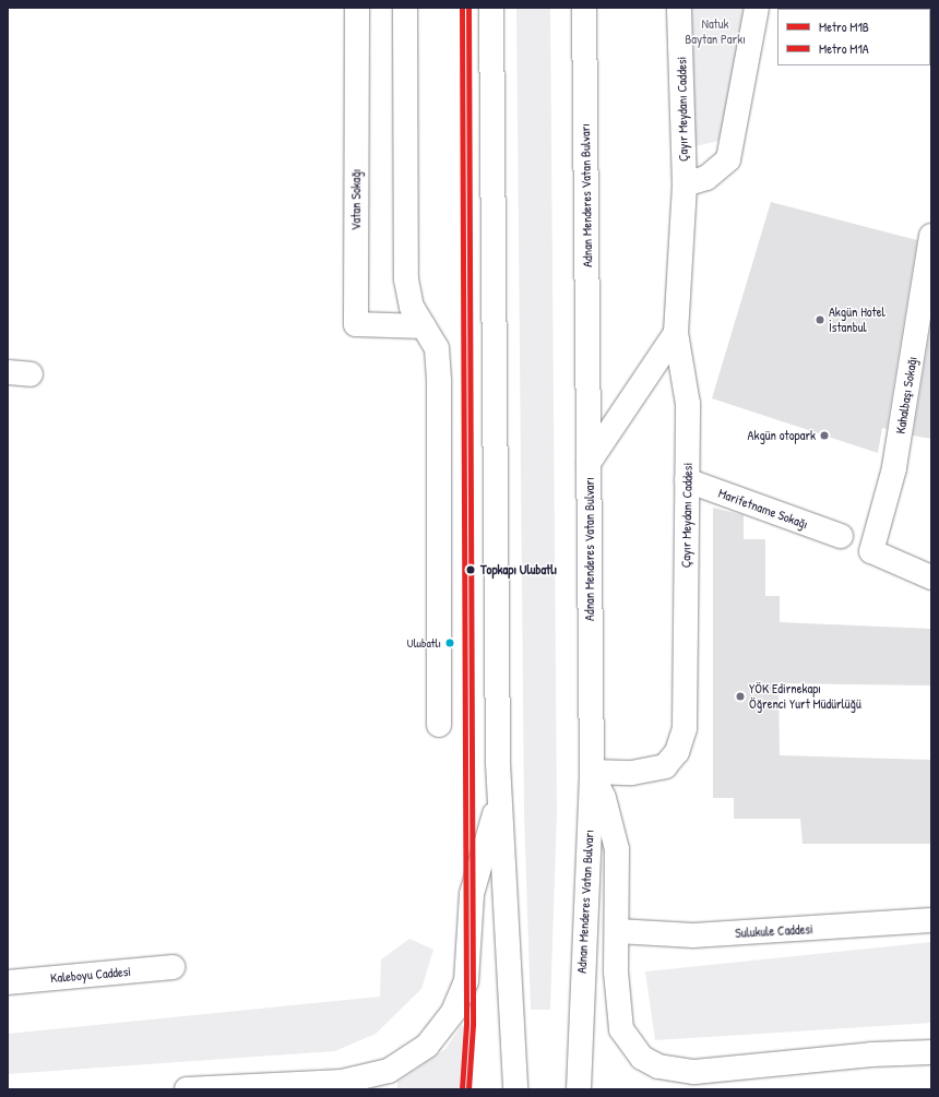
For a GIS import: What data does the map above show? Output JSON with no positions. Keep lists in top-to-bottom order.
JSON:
{
  "streets": {
    "main road": [
      "Çayır Meydanı Caddesi",
      "Adnan Menderes Vatan Bulvarı",
      "Vatan Sokağı",
      "Kahalbaşı Sokağı",
      "Marifetname Sokağı",
      "Sulukule Caddesi",
      "Kaleboyu Caddesi"
    ]
  },
  "crossings": [
    ["Çayır Meydanı Caddesi", "Adnan Menderes Vatan Bulvarı"],
    ["Çayır Meydanı Caddesi", "Marifetname Sokağı"]
  ],
  "parks": ["Natuk Baytan Parkı"],
  "places": [
    "Akgün Hotel İstanbul",
    "Akgün otopark",
    "Topkapı Ulubatlı",
    "Ulubatlı",
    "YÖK Edirnekapı Öğrenci Yurt Müdürlüğü"
  ],
  "lines": ["metro line M1B", "metro line M1A"],
  "legend": ["Metro M1B", "Metro M1A"]
}
